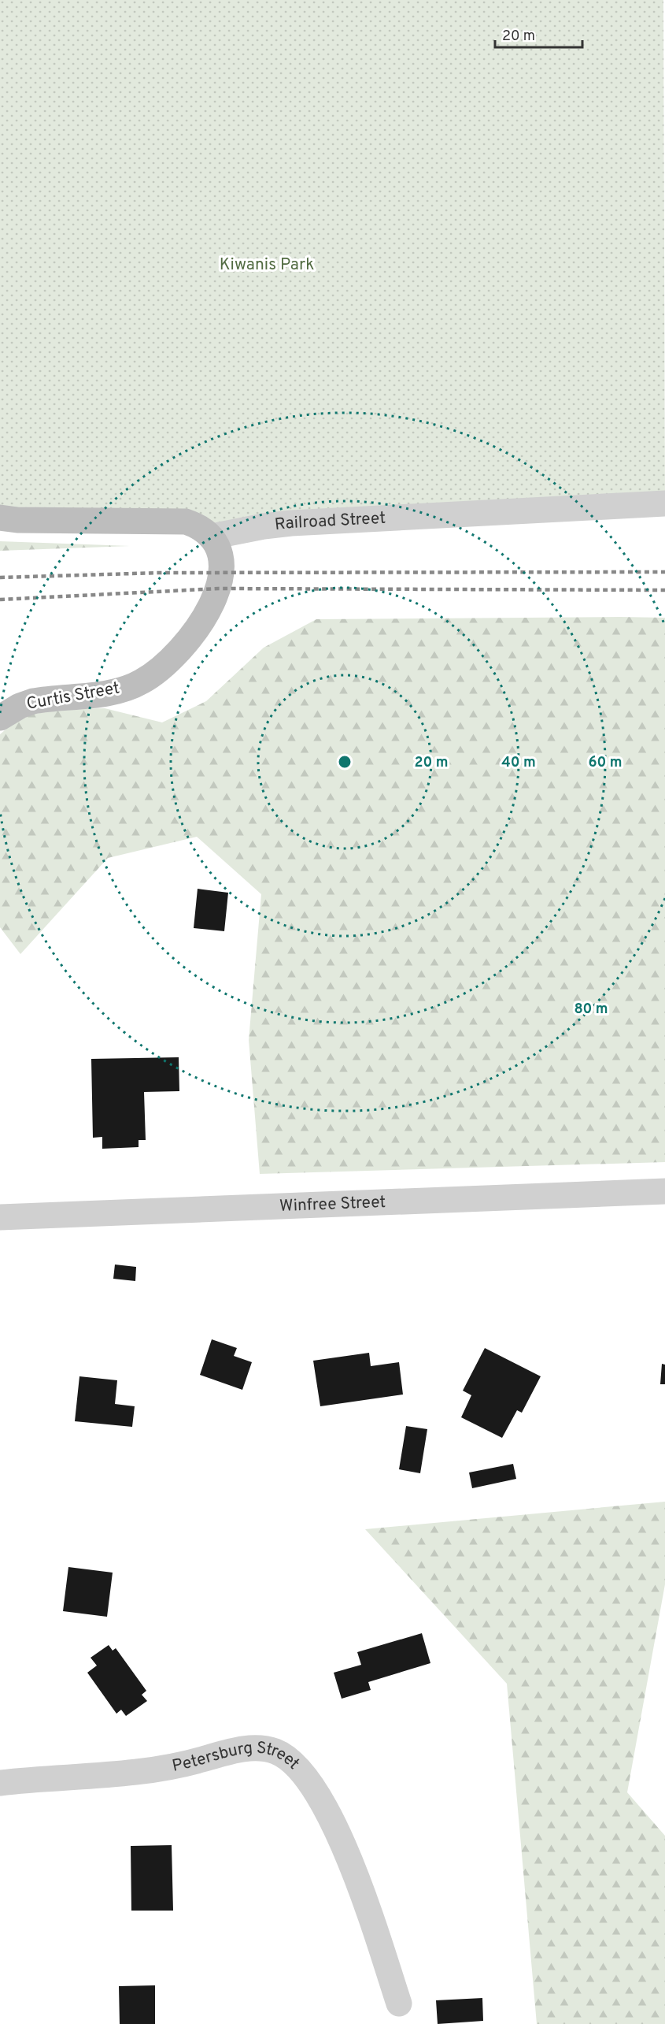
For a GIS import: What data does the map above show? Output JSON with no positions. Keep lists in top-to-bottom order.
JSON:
{
  "streets": {
    "street": [
      "Railroad Street",
      "Curtis Street",
      "Winfree Street",
      "Petersburg Street"
    ]
  },
  "crossings": [
    ["Railroad Street", "Curtis Street"]
  ],
  "parks": ["Kiwanis Park"],
  "scale_bar": "20 m",
  "rings": [
    "20 m",
    "40 m",
    "60 m",
    "80 m"
  ]
}
